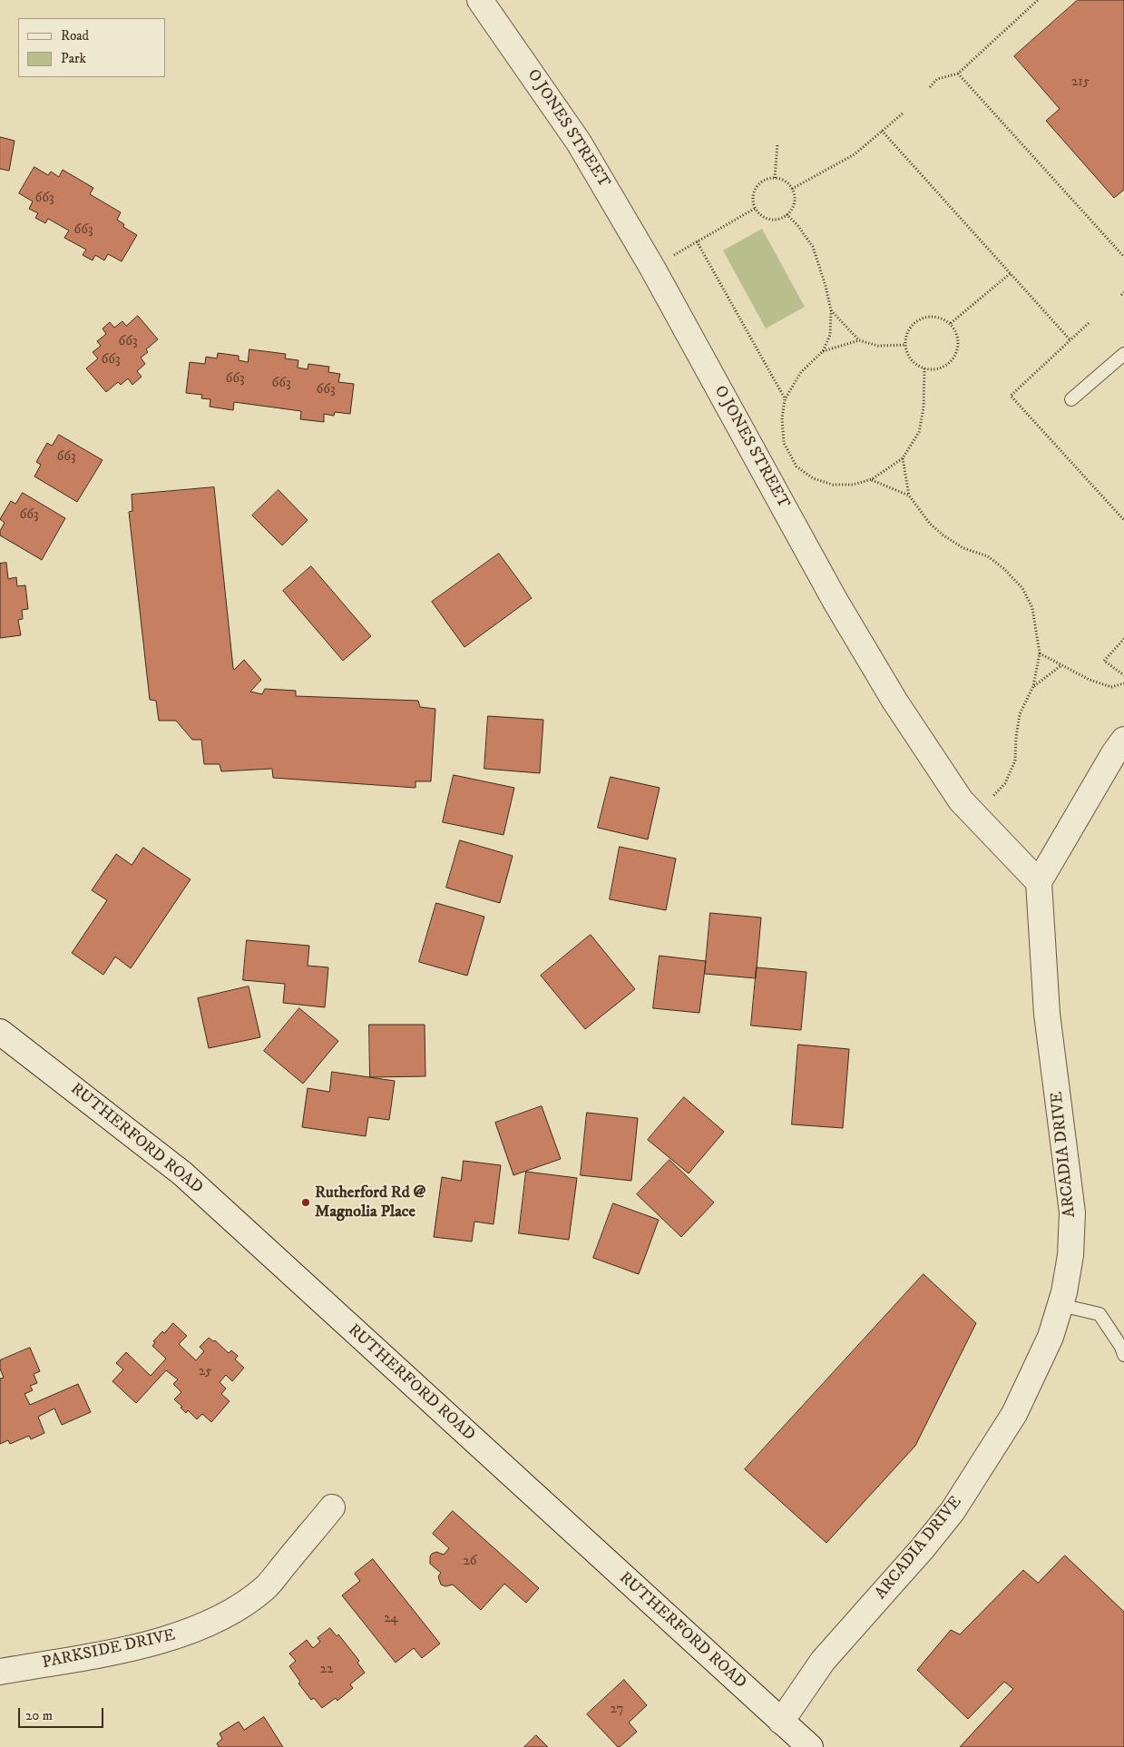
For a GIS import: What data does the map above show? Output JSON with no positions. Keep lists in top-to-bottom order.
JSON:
{
  "streets": {
    "street": [
      "O JONES STREET",
      "RUTHERFORD ROAD",
      "ARCADIA DRIVE",
      "PARKSIDE DRIVE"
    ]
  },
  "crossings": [
    ["O JONES STREET", "ARCADIA DRIVE"],
    ["RUTHERFORD ROAD", "ARCADIA DRIVE"]
  ],
  "places": ["Rutherford Rd @ Magnolia Place"],
  "house_numbers": [
    "215",
    "663",
    "663",
    "663",
    "663",
    "663",
    "663",
    "663",
    "663",
    "663",
    "25",
    "26",
    "24",
    "22",
    "27"
  ],
  "legend": ["Road", "Park"],
  "scale_bar": "20 m"
}
